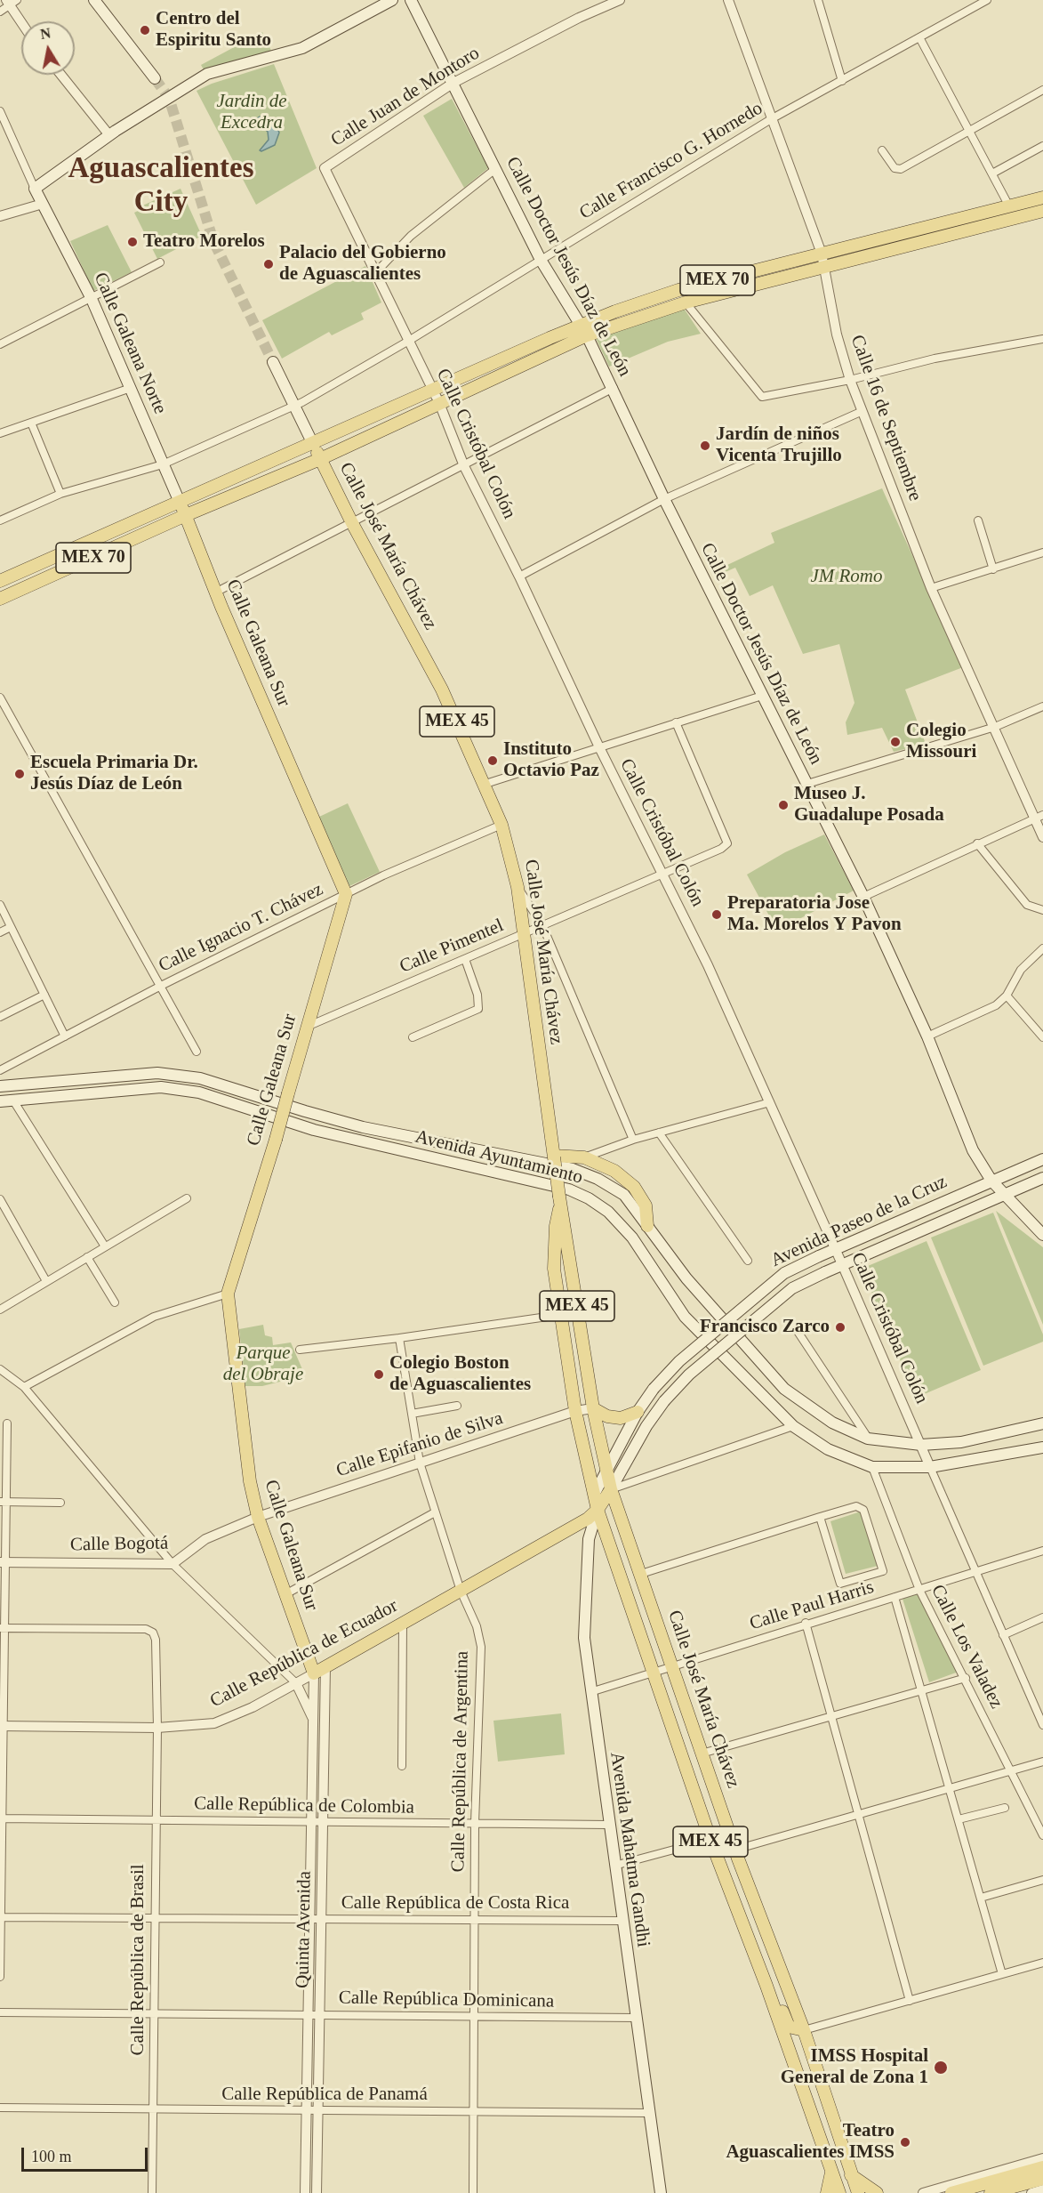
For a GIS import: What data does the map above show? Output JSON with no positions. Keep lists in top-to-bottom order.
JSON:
{
  "streets": {
    "main road": [
      "Calle Doctor Jesús Díaz de León",
      "MEX 70",
      "Calle Galeana Norte",
      "Calle José María Chávez",
      "Calle Galeana Sur",
      "MEX 45",
      "Avenida Ayuntamiento",
      "Avenida Paseo de la Cruz",
      "Calle República de Ecuador",
      "Avenida Mahatma Gandhi"
    ],
    "street": [
      "Calle Juan de Montoro",
      "Calle Francisco G. Hornedo",
      "Calle 16 de Septiembre",
      "Calle Cristóbal Colón",
      "Calle Ignacio T. Chávez",
      "Calle Pimentel",
      "Calle Epifanio de Silva",
      "Calle Bogotá",
      "Calle Paul Harris",
      "Calle Los Valadez",
      "Calle República de Argentina",
      "Calle República de Colombia",
      "Calle República de Costa Rica",
      "Quinta Avenida",
      "Calle República de Brasil",
      "Calle República Dominicana",
      "Calle República de Panamá"
    ]
  },
  "crossings": [
    ["Calle Juan de Montoro", "Calle Doctor Jesús Díaz de León"],
    ["Calle Juan de Montoro", "Calle Cristóbal Colón"],
    ["Calle Francisco G. Hornedo", "Calle Doctor Jesús Díaz de León"],
    ["Calle Francisco G. Hornedo", "Calle Galeana Norte"],
    ["Calle Francisco G. Hornedo", "Calle 16 de Septiembre"],
    ["Calle Francisco G. Hornedo", "Calle Cristóbal Colón"],
    ["Calle Doctor Jesús Díaz de León", "MEX 70"],
    ["Calle Doctor Jesús Díaz de León", "Avenida Paseo de la Cruz"],
    ["MEX 70", "Calle Galeana Norte"],
    ["MEX 70", "Calle 16 de Septiembre"],
    ["MEX 70", "Calle Cristóbal Colón"],
    ["MEX 70", "Calle José María Chávez"],
    ["MEX 70", "Calle Galeana Sur"],
    ["MEX 70", "MEX 45"],
    ["Calle Galeana Norte", "Calle Galeana Sur"],
    ["Calle Cristóbal Colón", "Calle Pimentel"],
    ["Calle Cristóbal Colón", "Avenida Ayuntamiento"],
    ["Calle Cristóbal Colón", "Avenida Paseo de la Cruz"],
    ["Calle Cristóbal Colón", "Calle Paul Harris"],
    ["Calle José María Chávez", "MEX 45"],
    ["Calle José María Chávez", "Calle Ignacio T. Chávez"],
    ["Calle José María Chávez", "Calle Pimentel"],
    ["Calle José María Chávez", "Avenida Paseo de la Cruz"],
    ["Calle José María Chávez", "Calle Epifanio de Silva"],
    ["Calle José María Chávez", "Calle Paul Harris"],
    ["Calle José María Chávez", "Calle República de Ecuador"],
    ["Calle José María Chávez", "Avenida Mahatma Gandhi"],
    ["Calle Galeana Sur", "Calle Ignacio T. Chávez"],
    ["Calle Galeana Sur", "Calle Pimentel"],
    ["Calle Galeana Sur", "Calle Epifanio de Silva"],
    ["Calle Galeana Sur", "Calle Bogotá"],
    ["Calle Galeana Sur", "Calle República de Ecuador"],
    ["Calle Galeana Sur", "Quinta Avenida"],
    ["Avenida Ayuntamiento", "Calle Los Valadez"],
    ["Avenida Paseo de la Cruz", "Calle República de Ecuador"],
    ["Avenida Paseo de la Cruz", "Avenida Mahatma Gandhi"],
    ["Calle Epifanio de Silva", "Calle Bogotá"],
    ["Calle Epifanio de Silva", "Calle República de Argentina"],
    ["Calle Paul Harris", "Calle Los Valadez"],
    ["Calle Paul Harris", "Avenida Mahatma Gandhi"],
    ["Calle República de Ecuador", "Calle República de Argentina"],
    ["Calle República de Ecuador", "Avenida Mahatma Gandhi"],
    ["Calle República de Ecuador", "Quinta Avenida"],
    ["Calle República de Ecuador", "Calle República de Brasil"],
    ["Calle República de Argentina", "Calle República de Colombia"],
    ["Calle República de Argentina", "Calle República de Costa Rica"],
    ["Calle República de Argentina", "Calle República Dominicana"],
    ["Calle República de Argentina", "Calle República de Panamá"],
    ["Calle República de Colombia", "Avenida Mahatma Gandhi"],
    ["Calle República de Colombia", "Quinta Avenida"],
    ["Calle República de Colombia", "Calle República de Brasil"],
    ["Avenida Mahatma Gandhi", "Calle República de Costa Rica"],
    ["Avenida Mahatma Gandhi", "Calle República Dominicana"],
    ["Avenida Mahatma Gandhi", "Calle República de Panamá"],
    ["Calle República de Costa Rica", "Quinta Avenida"],
    ["Calle República de Costa Rica", "Calle República de Brasil"],
    ["Quinta Avenida", "Calle República Dominicana"],
    ["Quinta Avenida", "Calle República de Panamá"],
    ["Calle República de Brasil", "Calle República Dominicana"],
    ["Calle República de Brasil", "Calle República de Panamá"]
  ],
  "districts": ["Aguascalientes City"],
  "parks": ["Jardin de Excedra", "JM Romo", "Parque del Obraje"],
  "places": [
    "Centro del Espiritu Santo",
    "Teatro Morelos",
    "Palacio del Gobierno de Aguascalientes",
    "Jardín de niños Vicenta Trujillo",
    "Colegio Missouri",
    "Instituto Octavio Paz",
    "Escuela Primaria Dr. Jesús Díaz de León",
    "Museo J. Guadalupe Posada",
    "Preparatoria Jose Ma. Morelos Y Pavon",
    "Francisco Zarco",
    "Colegio Boston de Aguascalientes",
    "IMSS Hospital General de Zona 1",
    "Teatro Aguascalientes IMSS"
  ],
  "scale_bar": "100 m",
  "north": "top"
}
